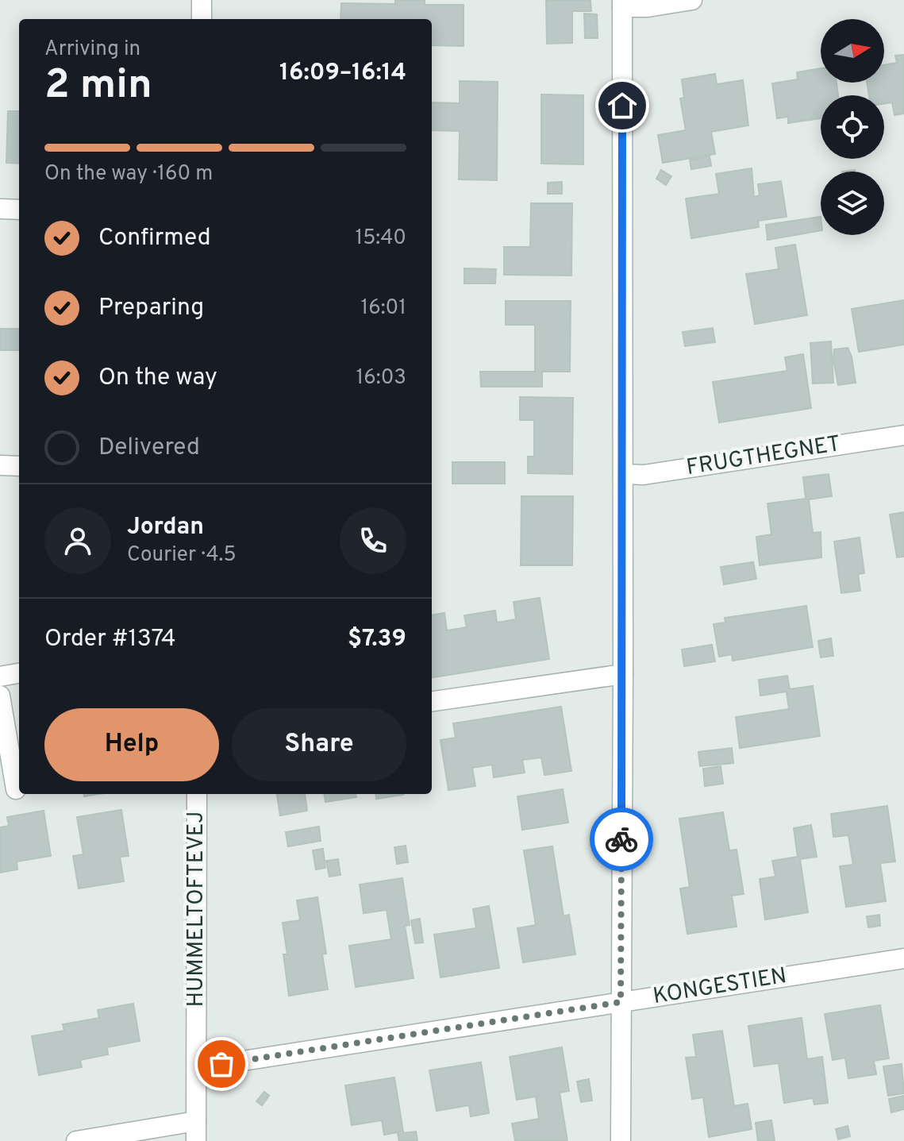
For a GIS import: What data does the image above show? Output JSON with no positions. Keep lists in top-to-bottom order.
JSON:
{
  "streets": {
    "street": ["FRUGTHEGNET", "HUMMELTOFTEVEJ", "KONGESTIEN"]
  },
  "crossings": [
    ["HUMMELTOFTEVEJ", "KONGESTIEN"]
  ],
  "north": "right",
  "page": {
    "heading": ["2 min", "Arriving in", "16:09–16:14"],
    "panel": [
      "Jordan",
      "Courier · 4.5",
      "Order #1374",
      "$7.39"
    ],
    "bar": "On the way · 160 m",
    "list": [
      ["Confirmed", "15:40"],
      ["Preparing", "16:01"],
      ["On the way", "16:03"],
      "Delivered"
    ],
    "buttons": ["Help", "Share"]
  }
}
